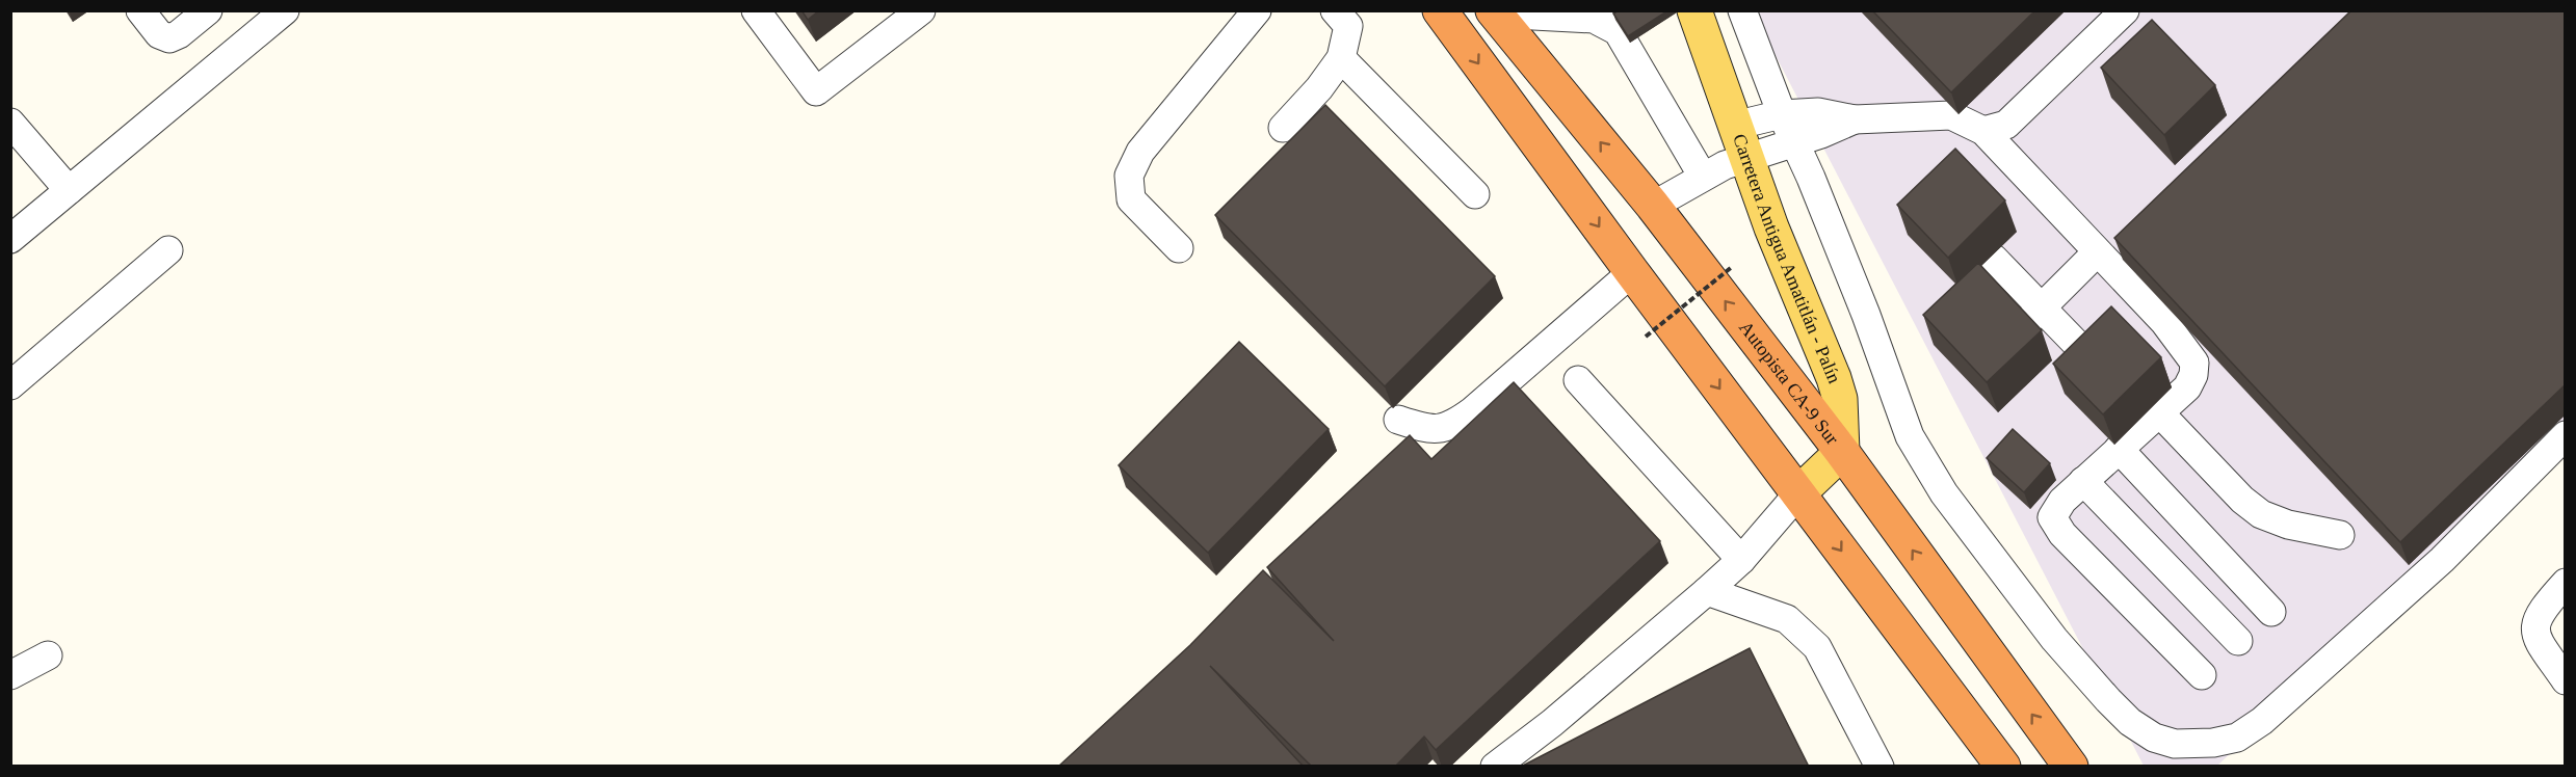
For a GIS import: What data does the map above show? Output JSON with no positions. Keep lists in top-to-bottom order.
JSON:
{
  "streets": {
    "highway": ["Autopista CA-9 Sur"],
    "main road": ["Carretera Antigua Amatitlán - Palín"]
  },
  "crossings": [
    ["Carretera Antigua Amatitlán - Palín", "Autopista CA-9 Sur"]
  ]
}
